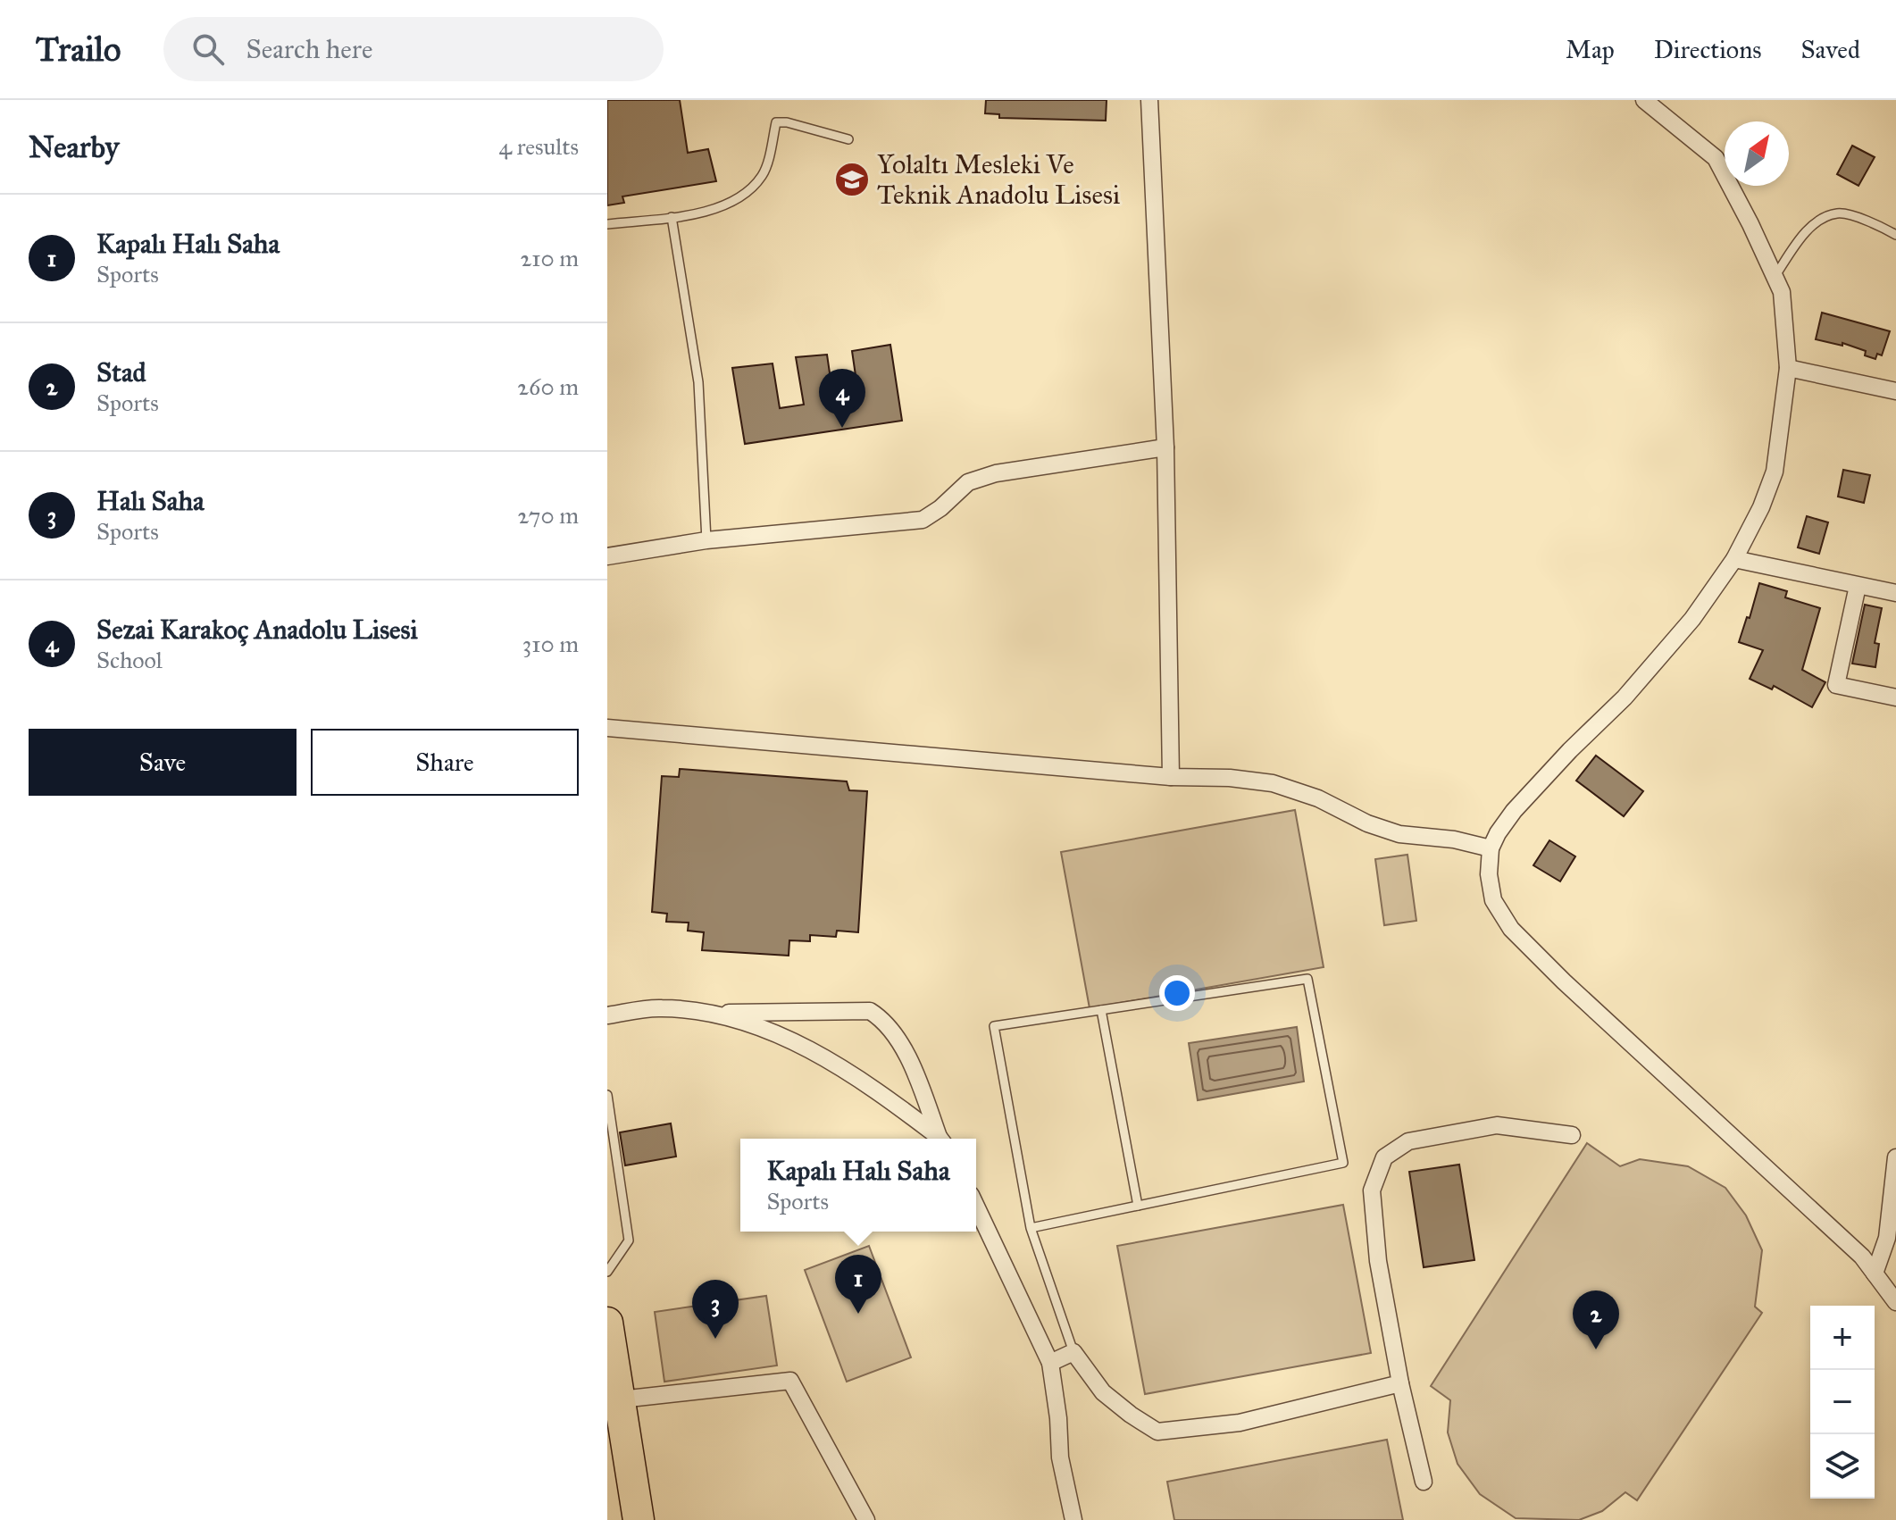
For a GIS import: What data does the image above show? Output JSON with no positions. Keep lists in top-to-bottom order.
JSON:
{
  "places": {
    "school or university": ["Yolaltı Mesleki Ve Teknik Anadolu Lisesi"]
  },
  "north": "top right",
  "page": {
    "header": "Trailo",
    "search": "Search here",
    "nav": ["Map", "Directions", "Saved"],
    "heading": ["Nearby", "4 results"],
    "list": [
      {
        "mark": "1",
        "name": "Kapalı Halı Saha",
        "note": "Sports",
        "value": "210 m"
      },
      {
        "mark": "2",
        "name": "Stad",
        "note": "Sports",
        "value": "260 m"
      },
      {
        "mark": "3",
        "name": "Halı Saha",
        "note": "Sports",
        "value": "270 m"
      },
      {
        "mark": "4",
        "name": "Sezai Karakoç Anadolu Lisesi",
        "note": "School",
        "value": "310 m"
      }
    ],
    "pins": [
      "4",
      "1",
      "3",
      "2"
    ],
    "buttons": ["Save", "Share"],
    "popup": ["Kapalı Halı Saha", "Sports"],
    "map_buttons": ["+", "−"]
  }
}
